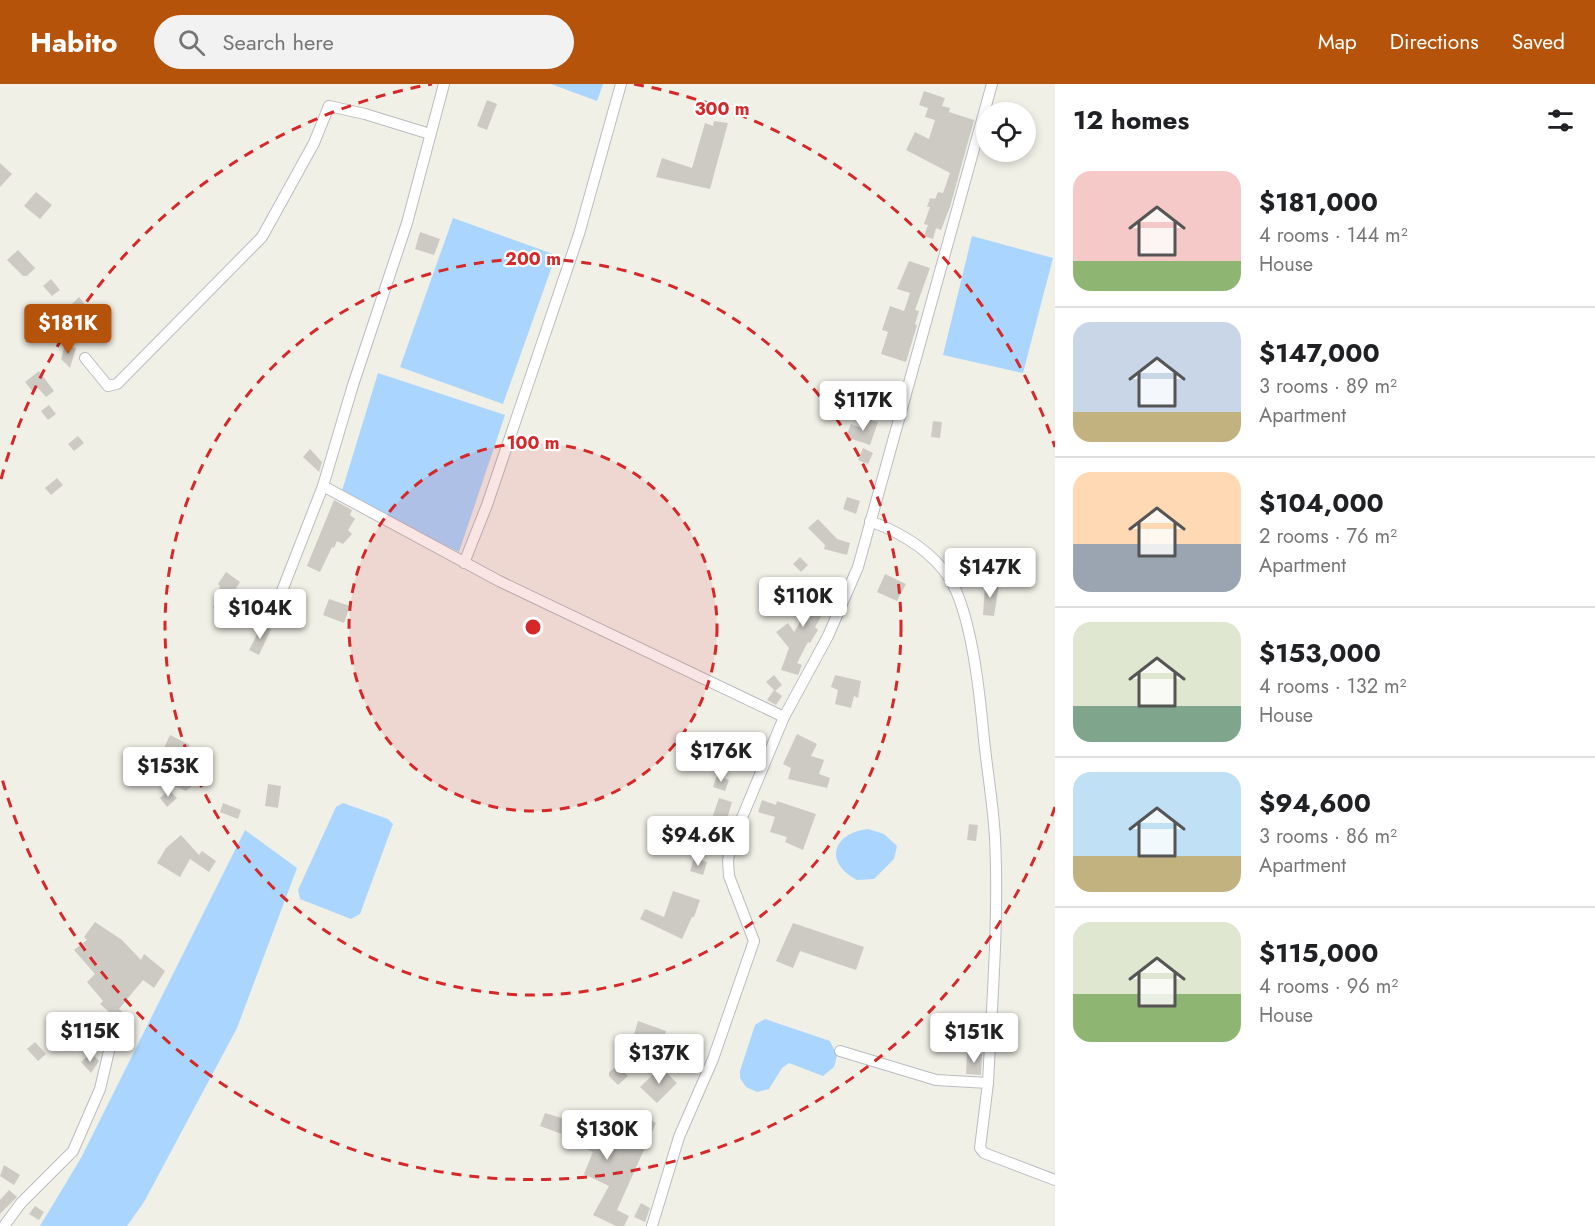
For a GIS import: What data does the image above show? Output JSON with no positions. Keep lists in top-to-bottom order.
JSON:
{
  "page": {
    "header": "Habito",
    "search": "Search here",
    "nav": ["Map", "Directions", "Saved"],
    "heading": "12 homes",
    "list": [
      {
        "name": "$181,000",
        "note": "4 rooms · 144 m² · House"
      },
      {
        "name": "$147,000",
        "note": "3 rooms · 89 m² · Apartment"
      },
      {
        "name": "$104,000",
        "note": "2 rooms · 76 m² · Apartment"
      },
      {
        "name": "$153,000",
        "note": "4 rooms · 132 m² · House"
      },
      {
        "name": "$94,600",
        "note": "3 rooms · 86 m² · Apartment"
      },
      {
        "name": "$115,000",
        "note": "4 rooms · 96 m² · House"
      }
    ],
    "price": [
      "$181K",
      "$117K",
      "$147K",
      "$110K",
      "$104K",
      "$176K",
      "$153K",
      "$94.6K",
      "$115K",
      "$151K",
      "$137K",
      "$130K"
    ]
  },
  "rings": ["300 m", "200 m", "100 m"]
}
